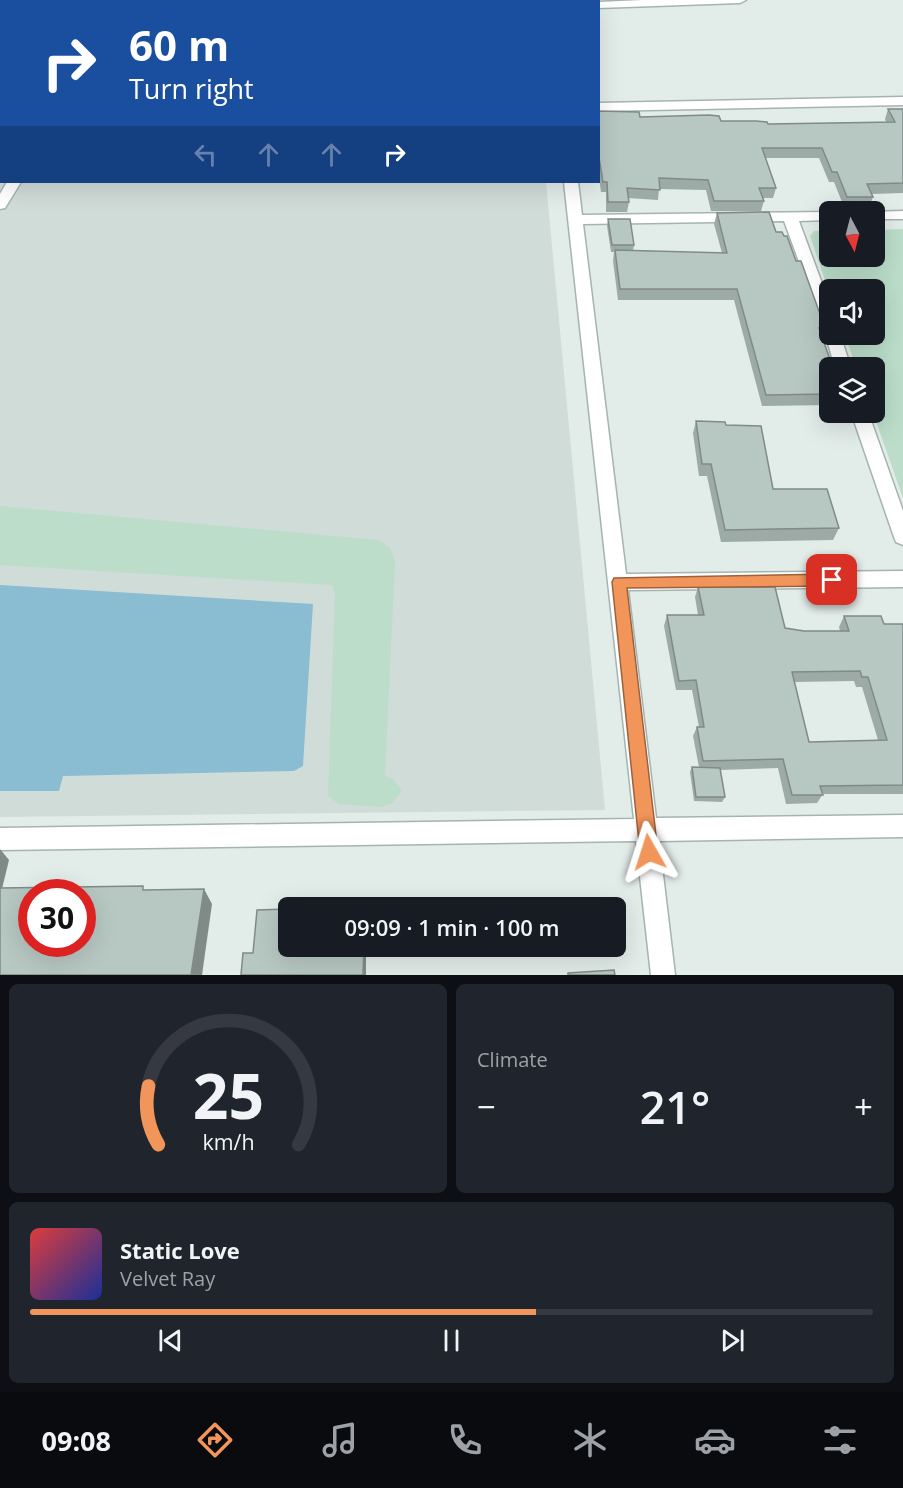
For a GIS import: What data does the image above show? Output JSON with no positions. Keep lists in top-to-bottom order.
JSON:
{
  "north": "bottom",
  "page": {
    "turn": ["60 m", "Turn right"],
    "limit": "30",
    "trip": "09:09 · 1 min · 100 m",
    "tile": "Climate",
    "heat": ["−", "21°", "+"],
    "song": ["Static Love", "Velvet Ray"],
    "tabs": "09:08",
    "gauge": ["25", "km/h"]
  }
}
